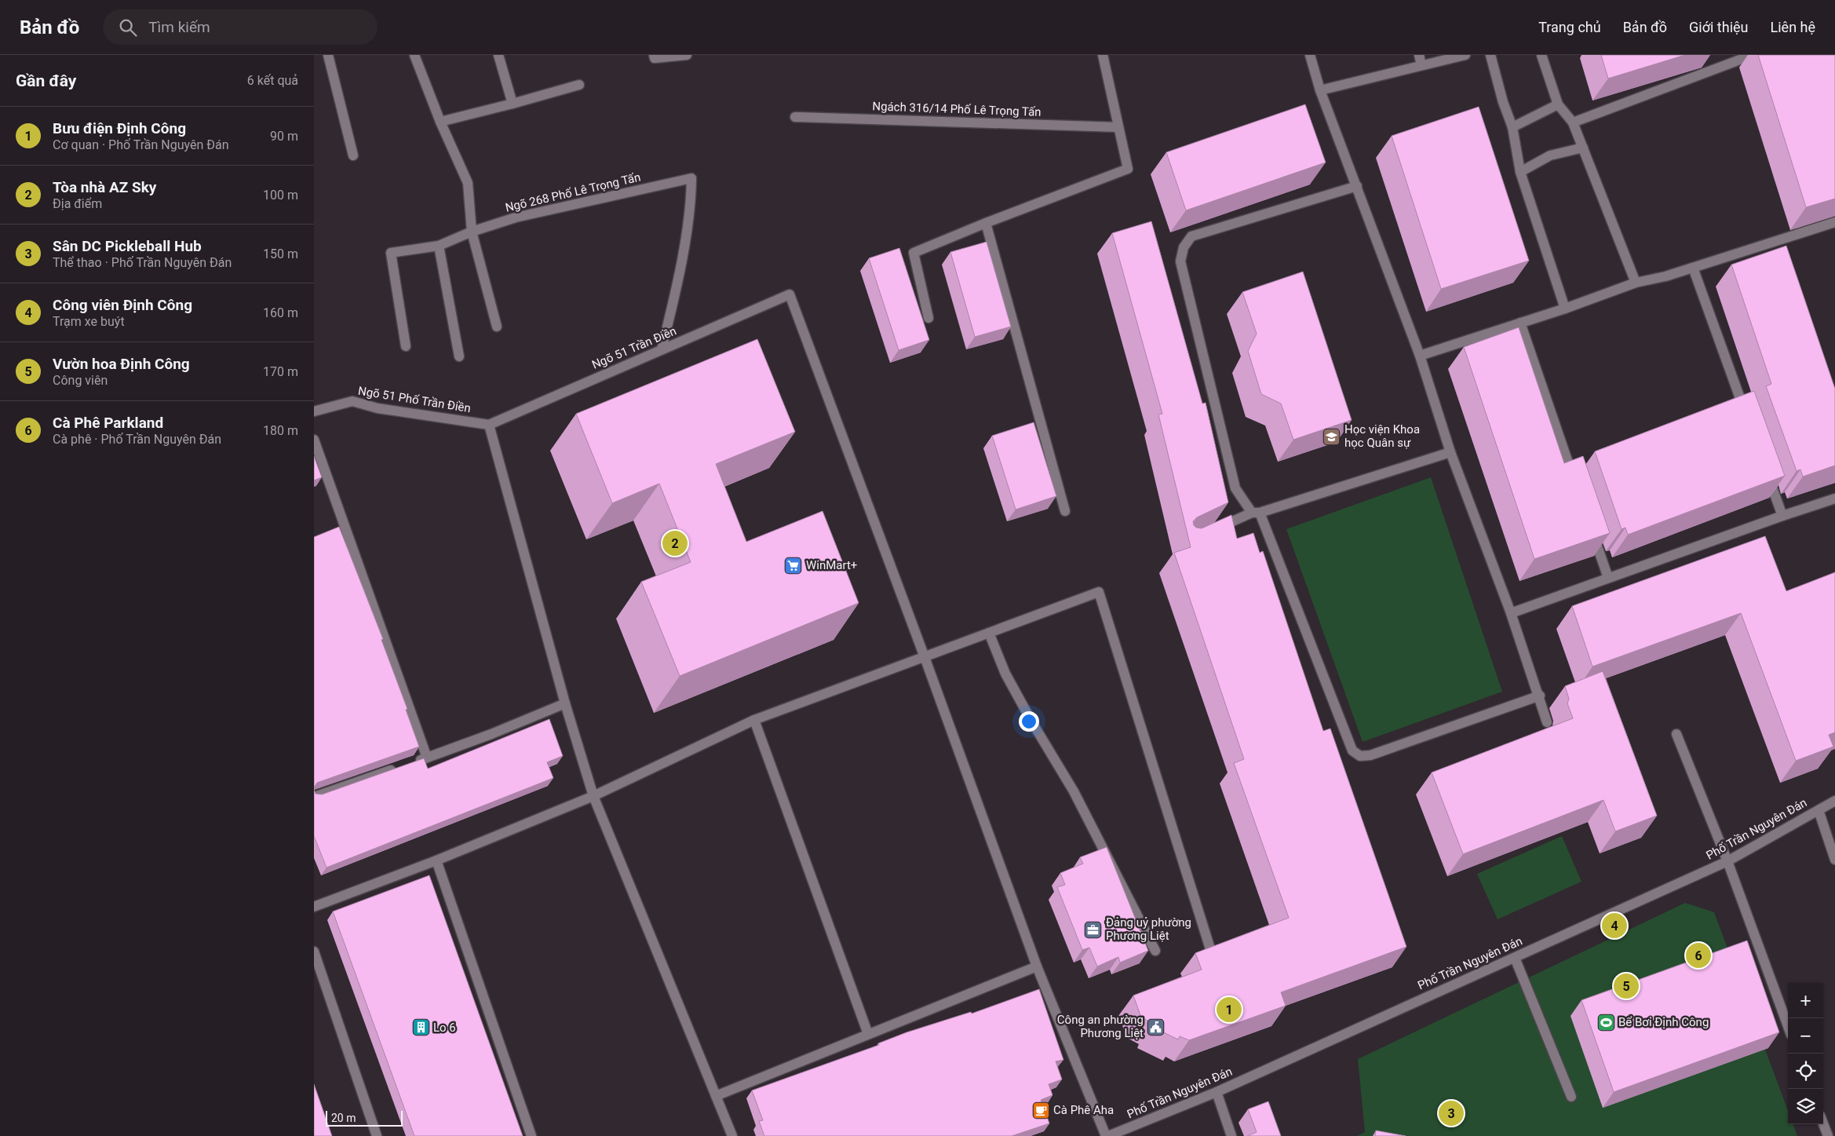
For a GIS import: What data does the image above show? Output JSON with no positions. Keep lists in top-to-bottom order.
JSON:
{
  "streets": {
    "street": [
      "Ngách 316/14 Phố Lê Trọng Tấn",
      "Ngõ 268 Phố Lê Trọng Tấn",
      "Ngõ 51 Trần Điền",
      "Ngõ 51 Phố Trần Điền",
      "Phố Trần Nguyên Đán"
    ]
  },
  "crossings": [
    ["Ngõ 268 Phố Lê Trọng Tấn", "Ngõ 51 Trần Điền"],
    ["Ngõ 51 Trần Điền", "Ngõ 51 Phố Trần Điền"]
  ],
  "places": {
    "school or university": ["Học viện Khoa học Quân sự"],
    "supermarket": ["WinMart+"],
    "office": ["Đảng uỷ phường Phương Liệt"],
    "sports": ["Bể Bơi Định Công"],
    "public building": ["Công an phường Phương Liệt"],
    "building": ["Lo 6"],
    "cafe": ["Cà Phê Aha"]
  },
  "scale_bar": "20 m",
  "page": {
    "header": "Bản đồ",
    "search": "Tìm kiếm",
    "nav": [
      "Trang chủ",
      "Bản đồ",
      "Giới thiệu",
      "Liên hệ"
    ],
    "heading": ["Gần đây", "6 kết quả"],
    "list": [
      {
        "mark": "1",
        "name": "Bưu điện Định Công",
        "note": "Cơ quan · Phố Trần Nguyên Đán",
        "value": "90 m"
      },
      {
        "mark": "2",
        "name": "Tòa nhà AZ Sky",
        "note": "Địa điểm",
        "value": "100 m"
      },
      {
        "mark": "3",
        "name": "Sân DC Pickleball Hub",
        "note": "Thể thao · Phố Trần Nguyên Đán",
        "value": "150 m"
      },
      {
        "mark": "4",
        "name": "Công viên Định Công",
        "note": "Trạm xe buýt",
        "value": "160 m"
      },
      {
        "mark": "5",
        "name": "Vườn hoa Định Công",
        "note": "Công viên",
        "value": "170 m"
      },
      {
        "mark": "6",
        "name": "Cà Phê Parkland",
        "note": "Cà phê · Phố Trần Nguyên Đán",
        "value": "180 m"
      }
    ],
    "pins": [
      "2",
      "4",
      "6",
      "5",
      "1",
      "3"
    ],
    "map_buttons": ["+", "−"],
    "scale": "20 m"
  }
}
